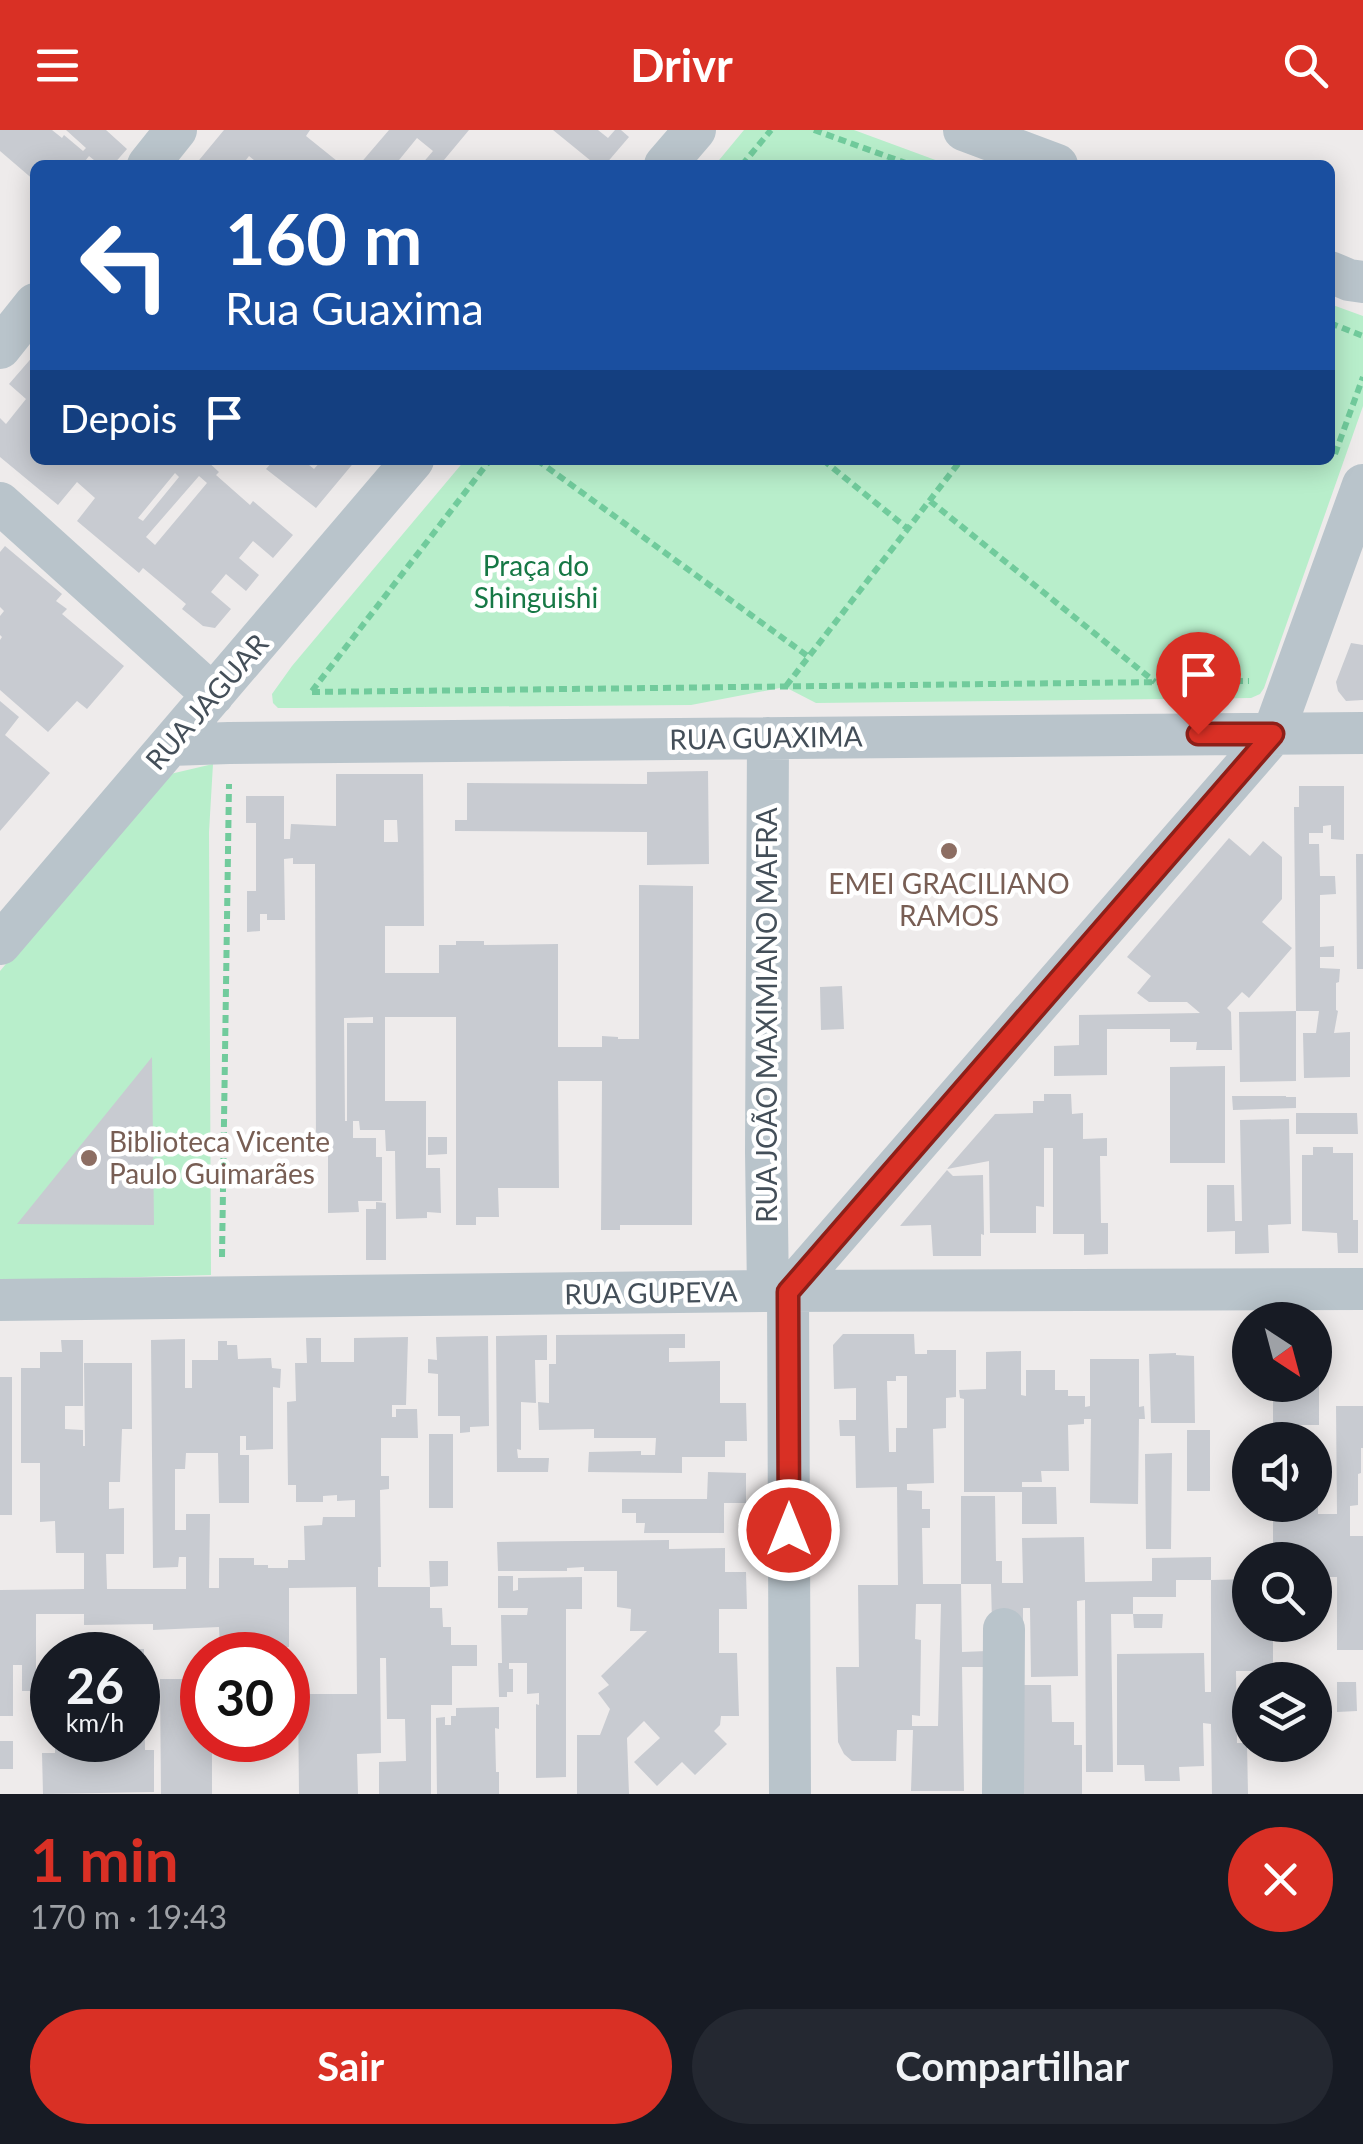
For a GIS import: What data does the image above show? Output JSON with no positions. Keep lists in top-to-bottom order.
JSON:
{
  "streets": {
    "street": [
      "RUA JAGUAR",
      "RUA GUAXIMA",
      "RUA JOÃO MAXIMIANO MAFRA",
      "RUA GUPEVA"
    ]
  },
  "crossings": [
    ["RUA JAGUAR", "RUA GUAXIMA"],
    ["RUA GUAXIMA", "RUA JOÃO MAXIMIANO MAFRA"],
    ["RUA JOÃO MAXIMIANO MAFRA", "RUA GUPEVA"]
  ],
  "parks": ["Praça do Shinguishi"],
  "places": ["EMEI GRACILIANO RAMOS", "Biblioteca Vicente Paulo Guimarães"],
  "north": "bottom right",
  "page": {
    "header": "Drivr",
    "turn": ["160 m", "Rua Guaxima"],
    "then": "Depois",
    "speed": "26 km/h",
    "limit": "30",
    "heading": ["1 min", "170 m · 19:43"],
    "buttons": ["Sair", "Compartilhar"]
  }
}
